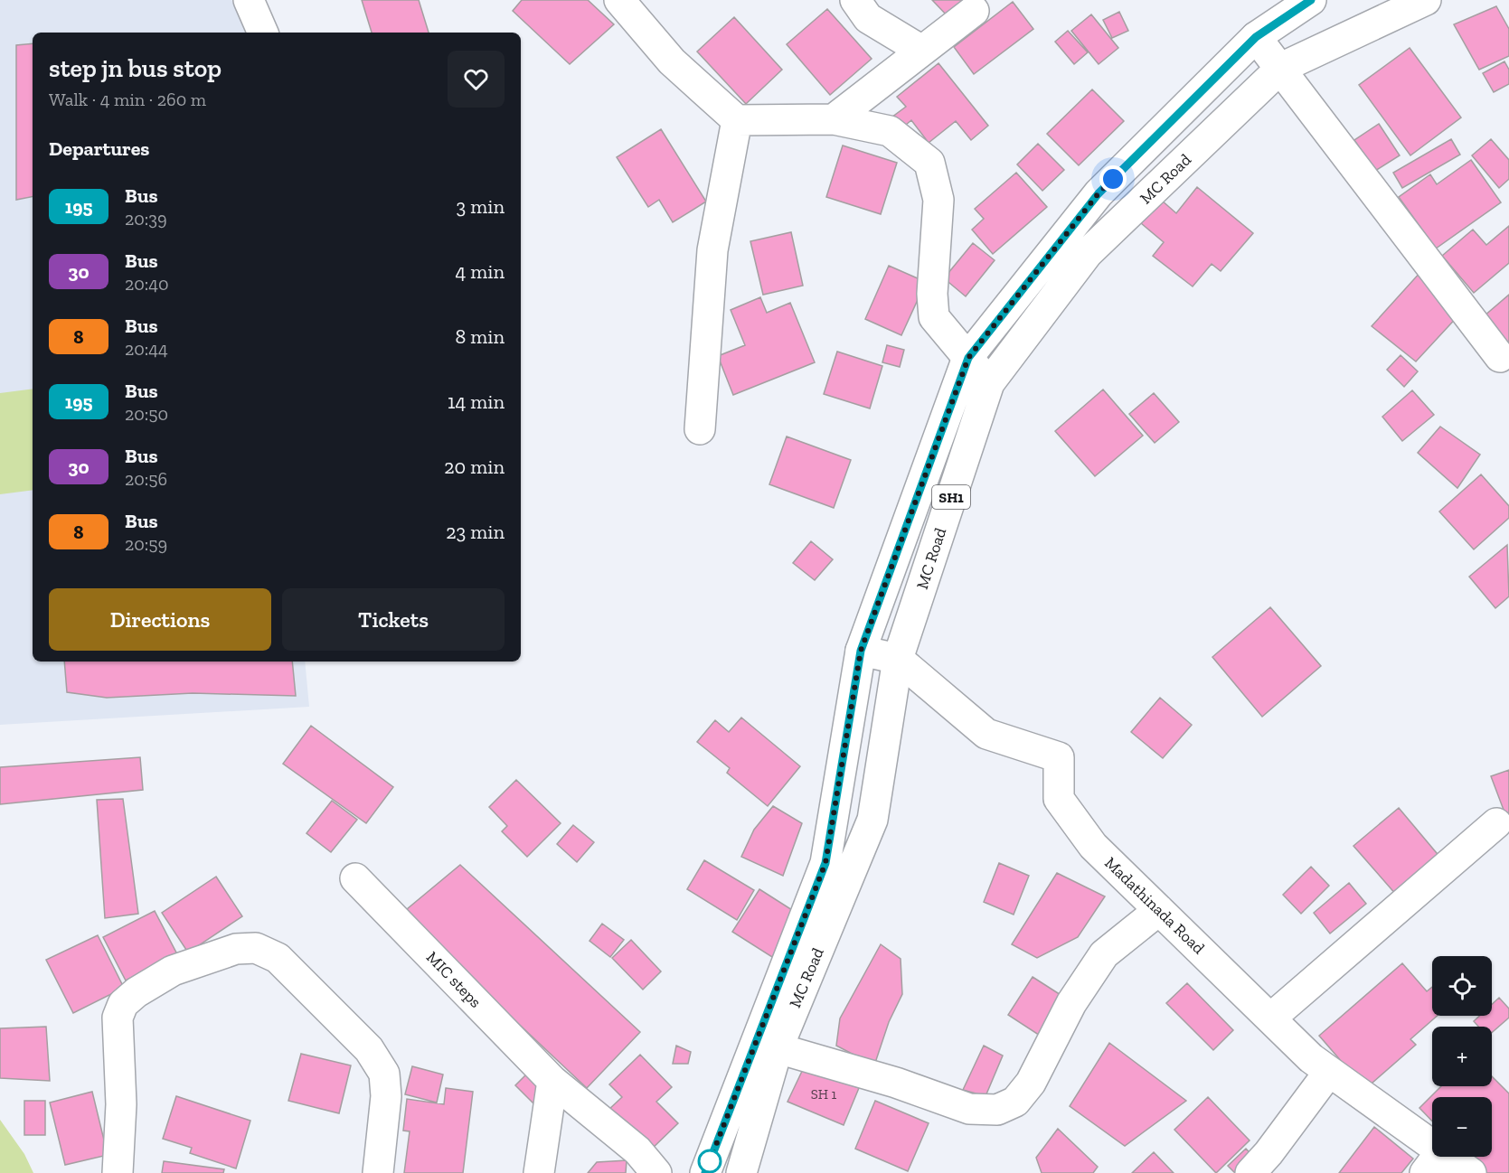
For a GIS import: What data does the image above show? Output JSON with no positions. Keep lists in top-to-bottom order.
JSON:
{
  "streets": {
    "street": [
      "MC Road",
      "SH1",
      "Madathinada Road",
      "MIC steps"
    ]
  },
  "crossings": [
    ["MC Road", "Madathinada Road"]
  ],
  "lines": ["bus line 195"],
  "house_numbers": ["SH 1"],
  "page": {
    "heading": [
      ["step jn bus stop", "Walk · 4 min · 260 m"],
      "Departures"
    ],
    "list": [
      {
        "mark": "195",
        "name": "Bus",
        "note": "20:39",
        "value": "3 min"
      },
      {
        "mark": "30",
        "name": "Bus",
        "note": "20:40",
        "value": "4 min"
      },
      {
        "mark": "8",
        "name": "Bus",
        "note": "20:44",
        "value": "8 min"
      },
      {
        "mark": "195",
        "name": "Bus",
        "note": "20:50",
        "value": "14 min"
      },
      {
        "mark": "30",
        "name": "Bus",
        "note": "20:56",
        "value": "20 min"
      },
      {
        "mark": "8",
        "name": "Bus",
        "note": "20:59",
        "value": "23 min"
      }
    ],
    "buttons": ["Directions", "Tickets"],
    "map_buttons": ["+", "−"]
  }
}
